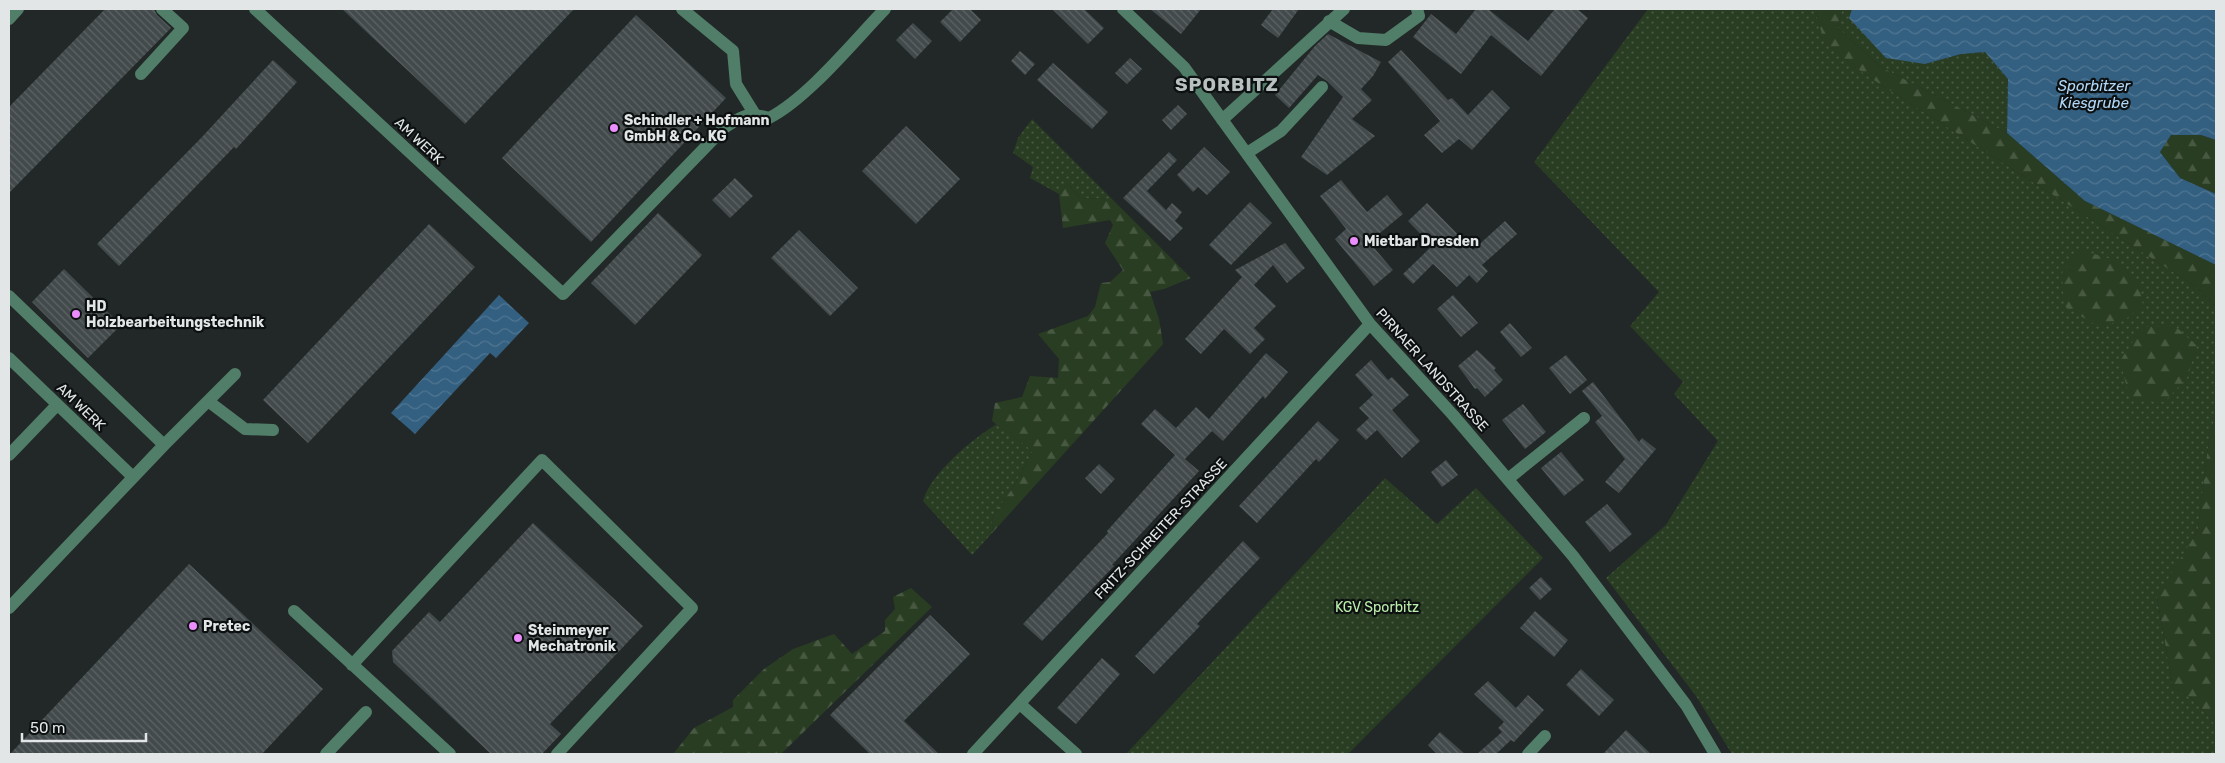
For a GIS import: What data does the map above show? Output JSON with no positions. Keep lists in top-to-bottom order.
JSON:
{
  "streets": {
    "street": ["AM WERK", "PIRNAER LANDSTRASSE", "FRITZ-SCHREITER-STRASSE"]
  },
  "crossings": [
    ["PIRNAER LANDSTRASSE", "FRITZ-SCHREITER-STRASSE"]
  ],
  "districts": ["SPORBITZ"],
  "water": ["Sporbitzer Kiesgrube"],
  "parks": ["KGV Sporbitz"],
  "places": [
    "Schindler + Hofmann GmbH & Co. KG",
    "Mietbar Dresden",
    "HD Holzbearbeitungstechnik",
    "Pretec",
    "Steinmeyer Mechatronik"
  ],
  "scale_bar": "50 m"
}
